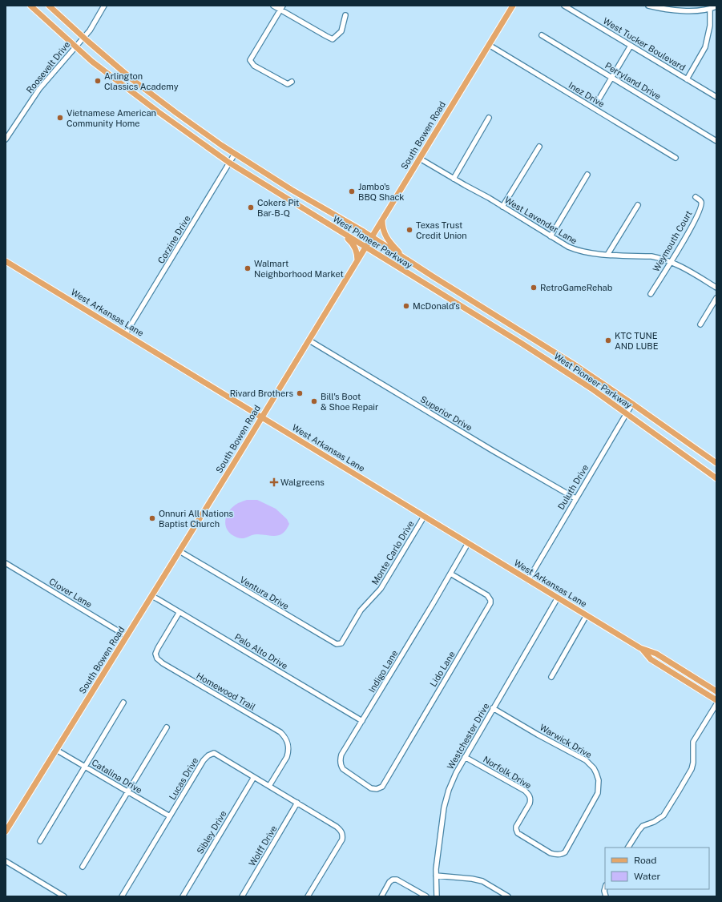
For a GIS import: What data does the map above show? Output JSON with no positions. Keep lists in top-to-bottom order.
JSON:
{
  "streets": {
    "main road": ["South Bowen Road", "West Pioneer Parkway", "West Arkansas Lane"],
    "street": [
      "West Tucker Boulevard",
      "Roosevelt Drive",
      "Perryland Drive",
      "Inez Drive",
      "West Lavender Lane",
      "Corzine Drive",
      "Weymouth Court",
      "Superior Drive",
      "Duluth Drive",
      "Monte Carlo Drive",
      "Clover Lane",
      "Ventura Drive",
      "Palo Alto Drive",
      "Lido Lane",
      "Indigo Lane",
      "Homewood Trail",
      "Westchester Drive",
      "Warwick Drive",
      "Norfolk Drive",
      "Catalina Drive",
      "Lucas Drive",
      "Sibley Drive",
      "Wolff Drive"
    ]
  },
  "crossings": [
    ["Roosevelt Drive", "West Pioneer Parkway"],
    ["Inez Drive", "South Bowen Road"],
    ["South Bowen Road", "West Lavender Lane"],
    ["South Bowen Road", "West Pioneer Parkway"],
    ["South Bowen Road", "West Arkansas Lane"],
    ["South Bowen Road", "Superior Drive"],
    ["South Bowen Road", "Clover Lane"],
    ["South Bowen Road", "Ventura Drive"],
    ["South Bowen Road", "Palo Alto Drive"],
    ["South Bowen Road", "Catalina Drive"],
    ["West Lavender Lane", "Weymouth Court"],
    ["Corzine Drive", "West Pioneer Parkway"],
    ["Corzine Drive", "West Arkansas Lane"],
    ["West Pioneer Parkway", "Duluth Drive"],
    ["West Arkansas Lane", "Duluth Drive"],
    ["West Arkansas Lane", "Monte Carlo Drive"],
    ["West Arkansas Lane", "Indigo Lane"],
    ["West Arkansas Lane", "Westchester Drive"],
    ["Superior Drive", "Duluth Drive"],
    ["Monte Carlo Drive", "Ventura Drive"],
    ["Palo Alto Drive", "Indigo Lane"],
    ["Palo Alto Drive", "Homewood Trail"],
    ["Lido Lane", "Indigo Lane"],
    ["Homewood Trail", "Lucas Drive"],
    ["Westchester Drive", "Warwick Drive"],
    ["Westchester Drive", "Norfolk Drive"],
    ["Warwick Drive", "Norfolk Drive"],
    ["Catalina Drive", "Lucas Drive"],
    ["Lucas Drive", "Sibley Drive"],
    ["Lucas Drive", "Wolff Drive"]
  ],
  "places": {
    "other": [
      "Arlington Classics Academy",
      "Vietnamese American Community Home",
      "Jambo's BBQ Shack",
      "Cokers Pit Bar-B-Q",
      "Texas Trust Credit Union",
      "Walmart Neighborhood Market",
      "RetroGameRehab",
      "McDonald's",
      "KTC TUNE AND LUBE",
      "Rivard Brothers",
      "Bill's Boot & Shoe Repair",
      "Onnuri All Nations Baptist Church"
    ],
    "health": ["Walgreens"]
  },
  "legend": ["Road", "Water"]
}
